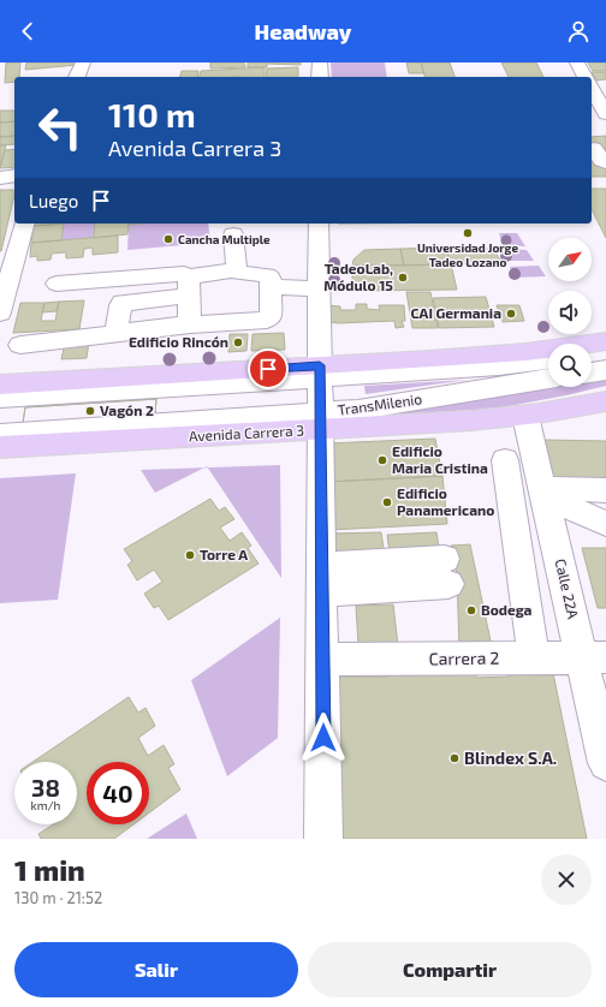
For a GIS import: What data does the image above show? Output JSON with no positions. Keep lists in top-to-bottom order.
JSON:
{
  "streets": {
    "main road": ["Avenida Carrera 3"],
    "street": ["TransMilenio", "Calle 22A", "Carrera 2"]
  },
  "crossings": [
    ["TransMilenio", "Avenida Carrera 3"],
    ["Avenida Carrera 3", "Calle 22A"],
    ["Calle 22A", "Carrera 2"]
  ],
  "places": [
    "Universidad Jorge Tadeo Lozano",
    "Cancha Multiple",
    "TadeoLab, Módulo 15",
    "CAI Germania",
    "Edificio Rincón",
    "Vagón 2",
    "Edificio Maria Cristina",
    "Edificio Panamericano",
    "Torre A",
    "Bodega",
    "Blindex S.A."
  ],
  "north": "top right",
  "page": {
    "header": "Headway",
    "turn": ["110 m", "Avenida Carrera 3"],
    "then": "Luego",
    "speed": "38 km/h",
    "limit": "40",
    "heading": ["1 min", "130 m · 21:52"],
    "buttons": ["Salir", "Compartir"]
  }
}
